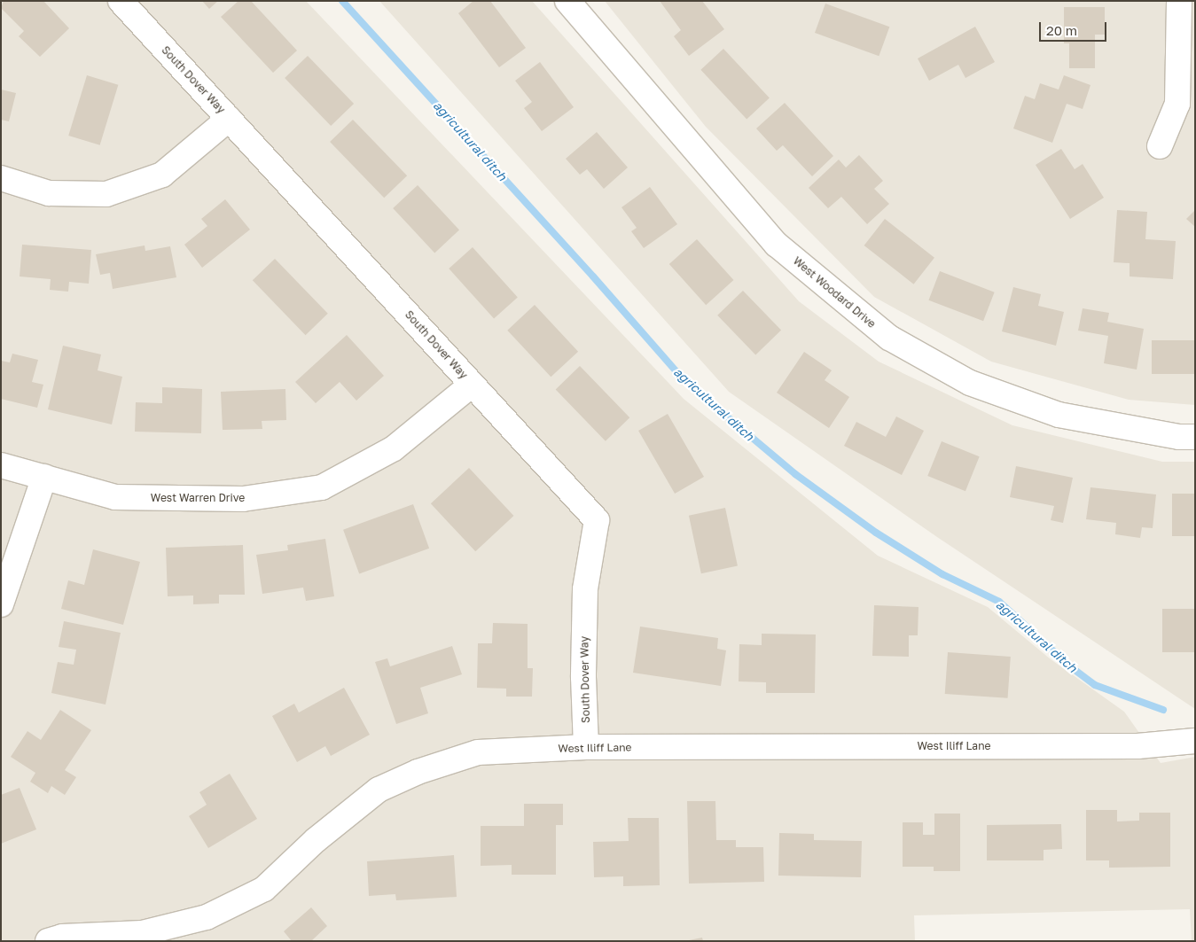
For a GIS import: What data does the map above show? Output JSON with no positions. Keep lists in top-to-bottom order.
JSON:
{
  "streets": {
    "street": [
      "South Dover Way",
      "West Woodard Drive",
      "West Warren Drive",
      "West Iliff Lane"
    ]
  },
  "crossings": [
    ["South Dover Way", "West Warren Drive"],
    ["South Dover Way", "West Iliff Lane"]
  ],
  "water": ["agricultural ditch"],
  "scale_bar": "20 m"
}
